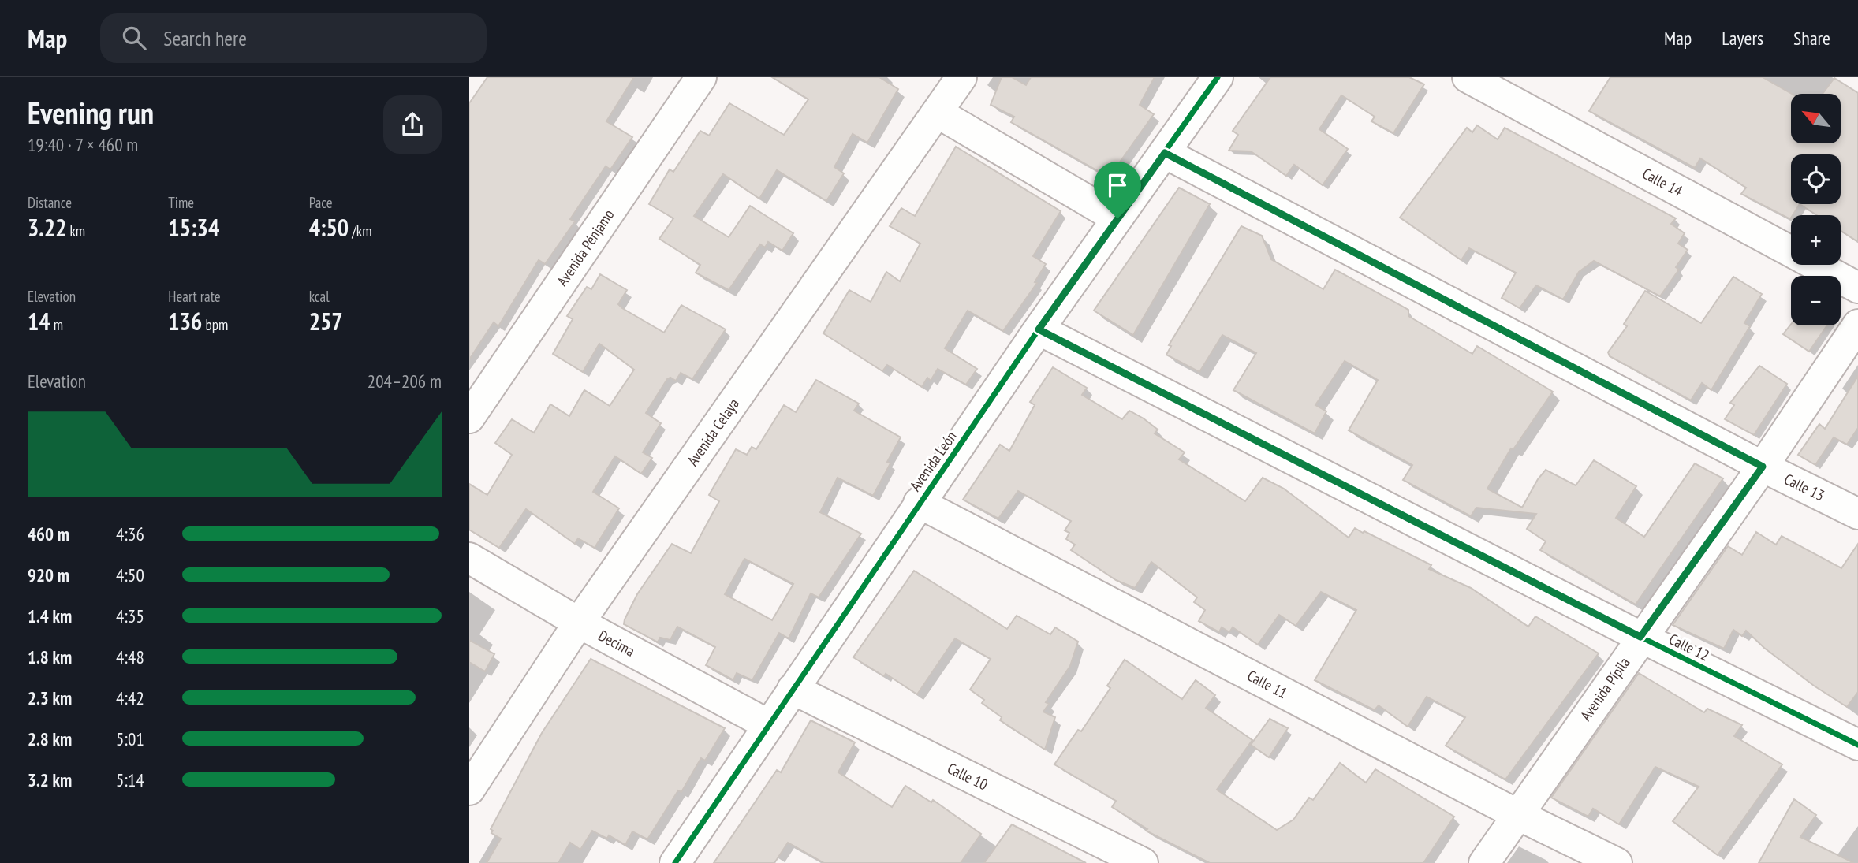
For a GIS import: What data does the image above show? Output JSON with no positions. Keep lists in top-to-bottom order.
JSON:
{
  "streets": {
    "street": [
      "Calle 14",
      "Avenida Pénjamo",
      "Avenida Celaya",
      "Avenida León",
      "Calle 13",
      "Decima",
      "Calle 12",
      "Calle 11",
      "Avenida Pípila",
      "Calle 10"
    ]
  },
  "crossings": [
    ["Avenida Celaya", "Decima"],
    ["Avenida León", "Calle 13"],
    ["Avenida León", "Decima"],
    ["Avenida León", "Calle 12"],
    ["Avenida León", "Calle 11"],
    ["Avenida León", "Calle 10"],
    ["Calle 13", "Avenida Pípila"],
    ["Calle 12", "Avenida Pípila"],
    ["Calle 11", "Avenida Pípila"]
  ],
  "north": "top left",
  "page": {
    "header": "Map",
    "search": "Search here",
    "nav": ["Map", "Layers", "Share"],
    "heading": ["Evening run", "19:40 · 7 × 460 m"],
    "map_buttons": ["+", "−"],
    "stats": [
      ["Distance", "3.22 km"],
      ["Time", "15:34"],
      ["Pace", "4:50 /km"],
      ["Elevation", "14 m"],
      ["Heart rate", "136 bpm"],
      ["kcal", "257"]
    ],
    "chart": ["Elevation", "204–206 m"],
    "list": [
      {
        "name": "460 m",
        "note": "4:36"
      },
      {
        "name": "920 m",
        "note": "4:50"
      },
      {
        "name": "1.4 km",
        "note": "4:35"
      },
      {
        "name": "1.8 km",
        "note": "4:48"
      },
      {
        "name": "2.3 km",
        "note": "4:42"
      },
      {
        "name": "2.8 km",
        "note": "5:01"
      },
      {
        "name": "3.2 km",
        "note": "5:14"
      }
    ]
  }
}
